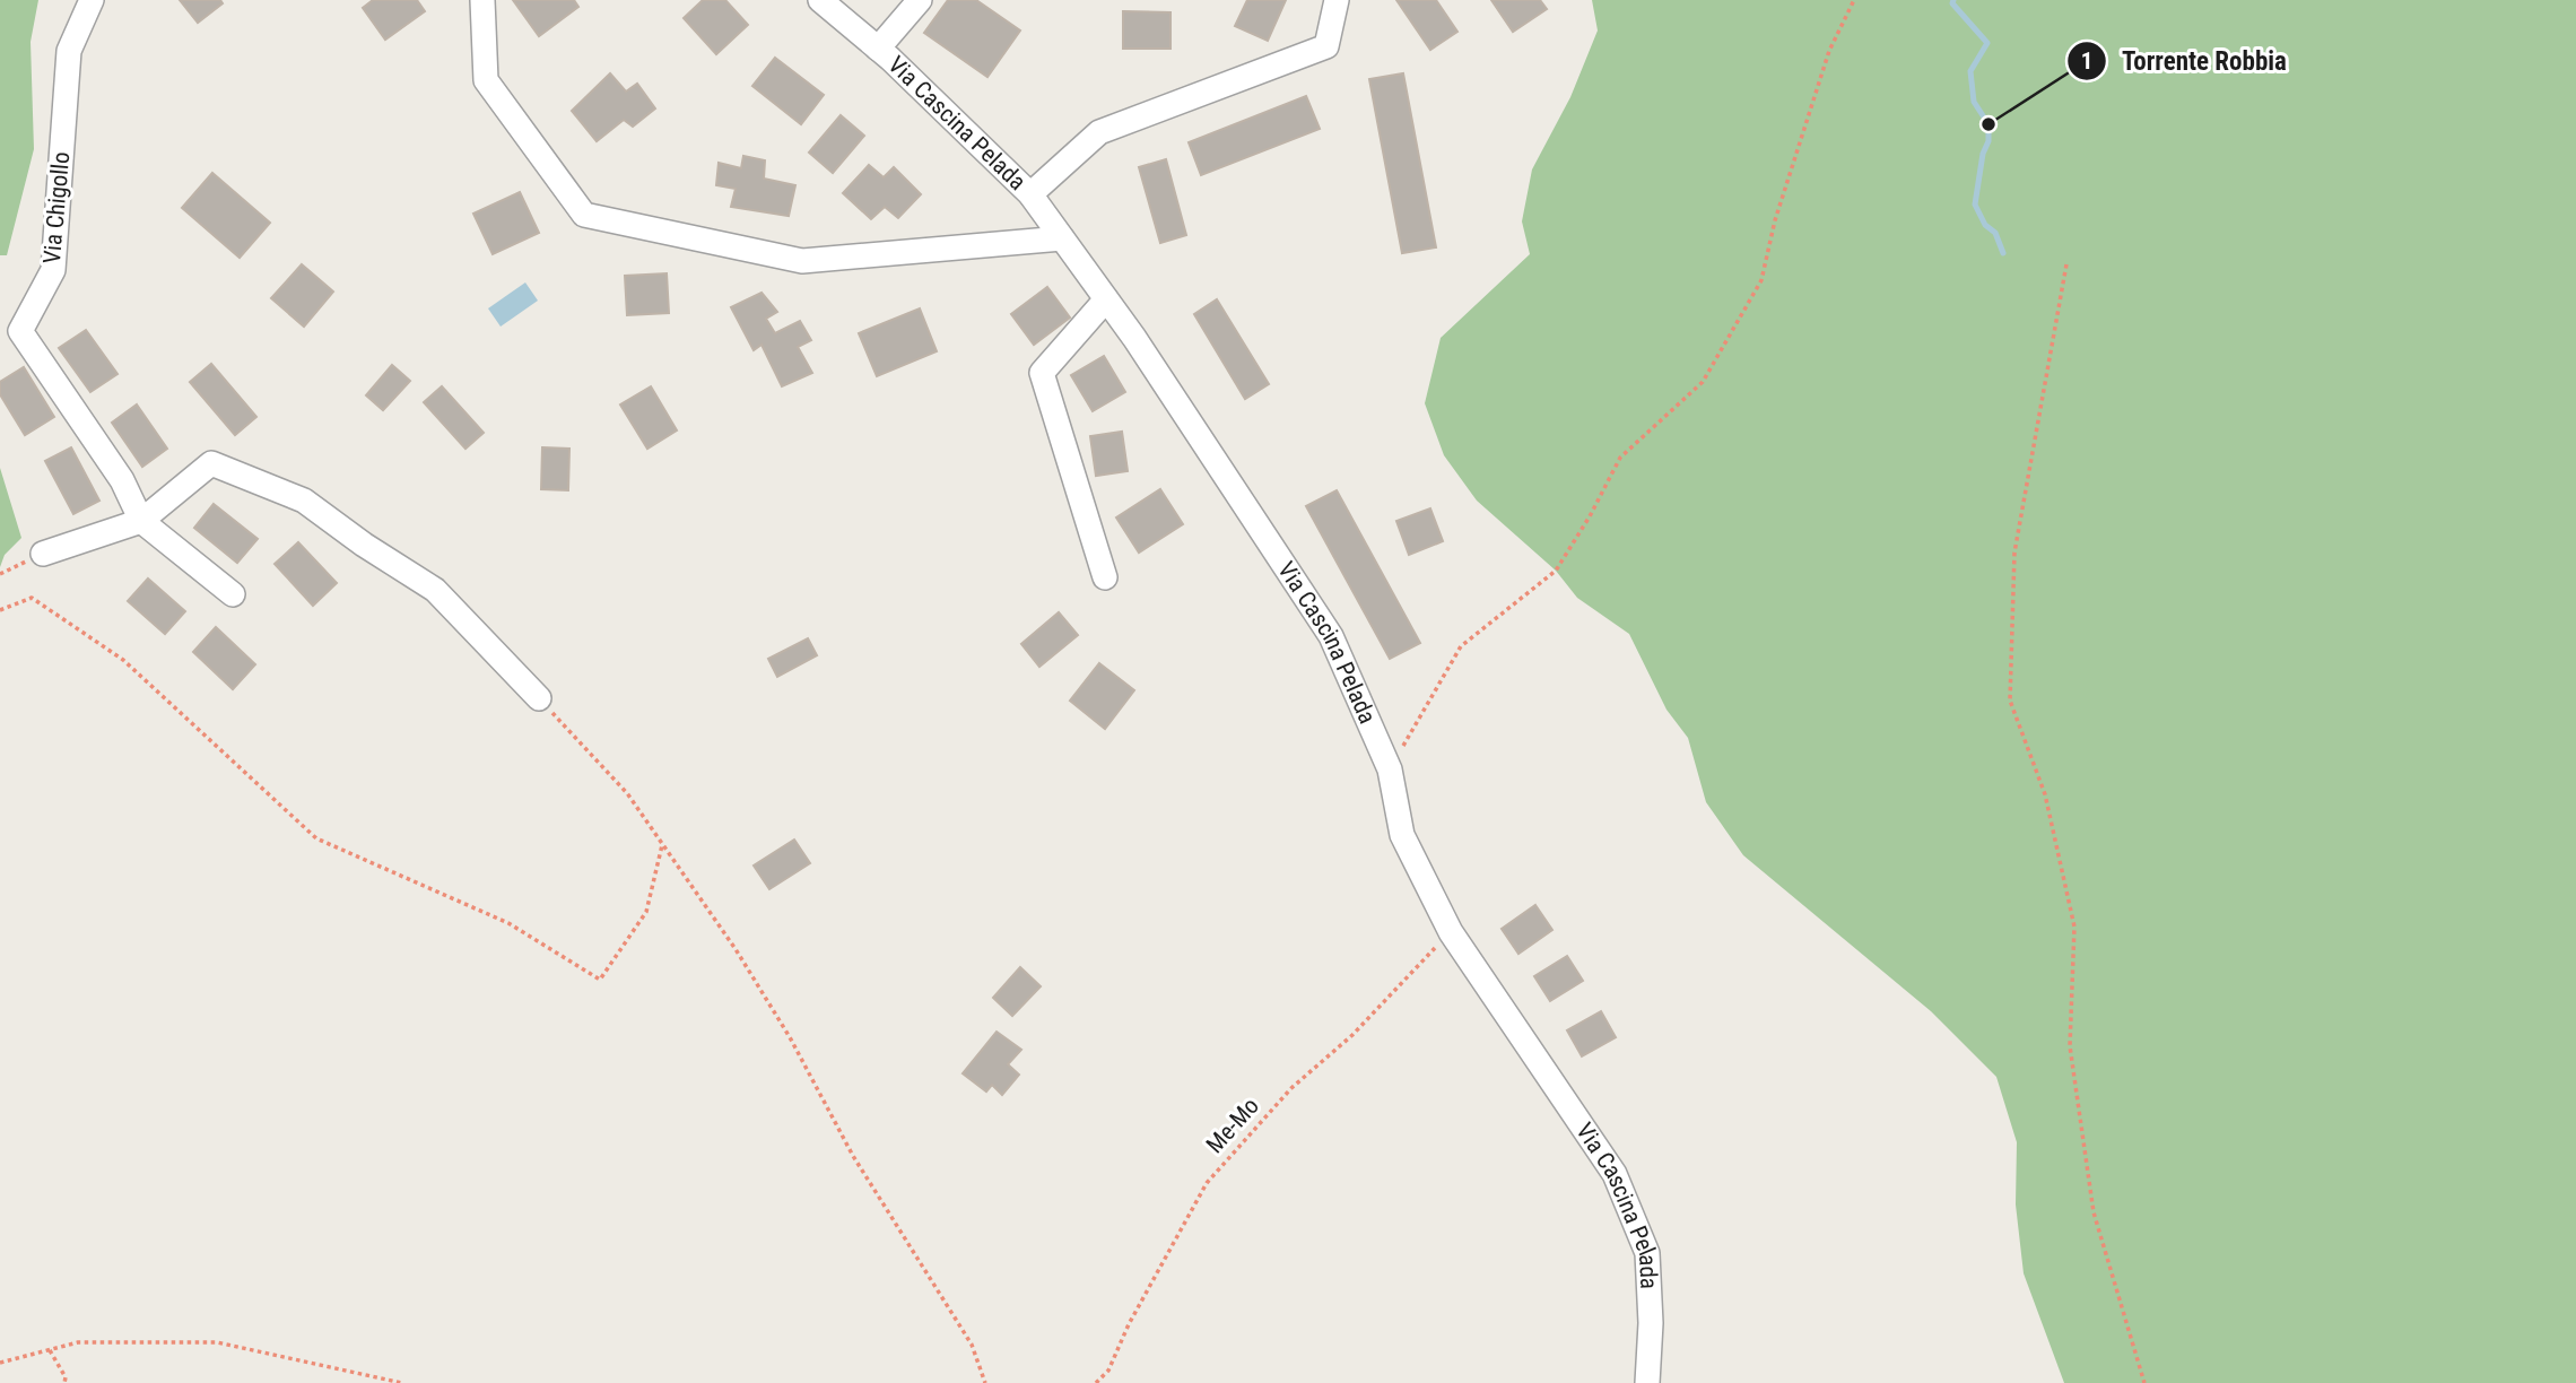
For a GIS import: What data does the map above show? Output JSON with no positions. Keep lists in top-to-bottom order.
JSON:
{
  "streets": {
    "street": ["Via Cascina Pelada", "Via Chigollo"],
    "path": ["Me-Mo"]
  },
  "crossings": [
    ["Via Cascina Pelada", "Me-Mo"]
  ],
  "places": ["Torrente Robbia"]
}
